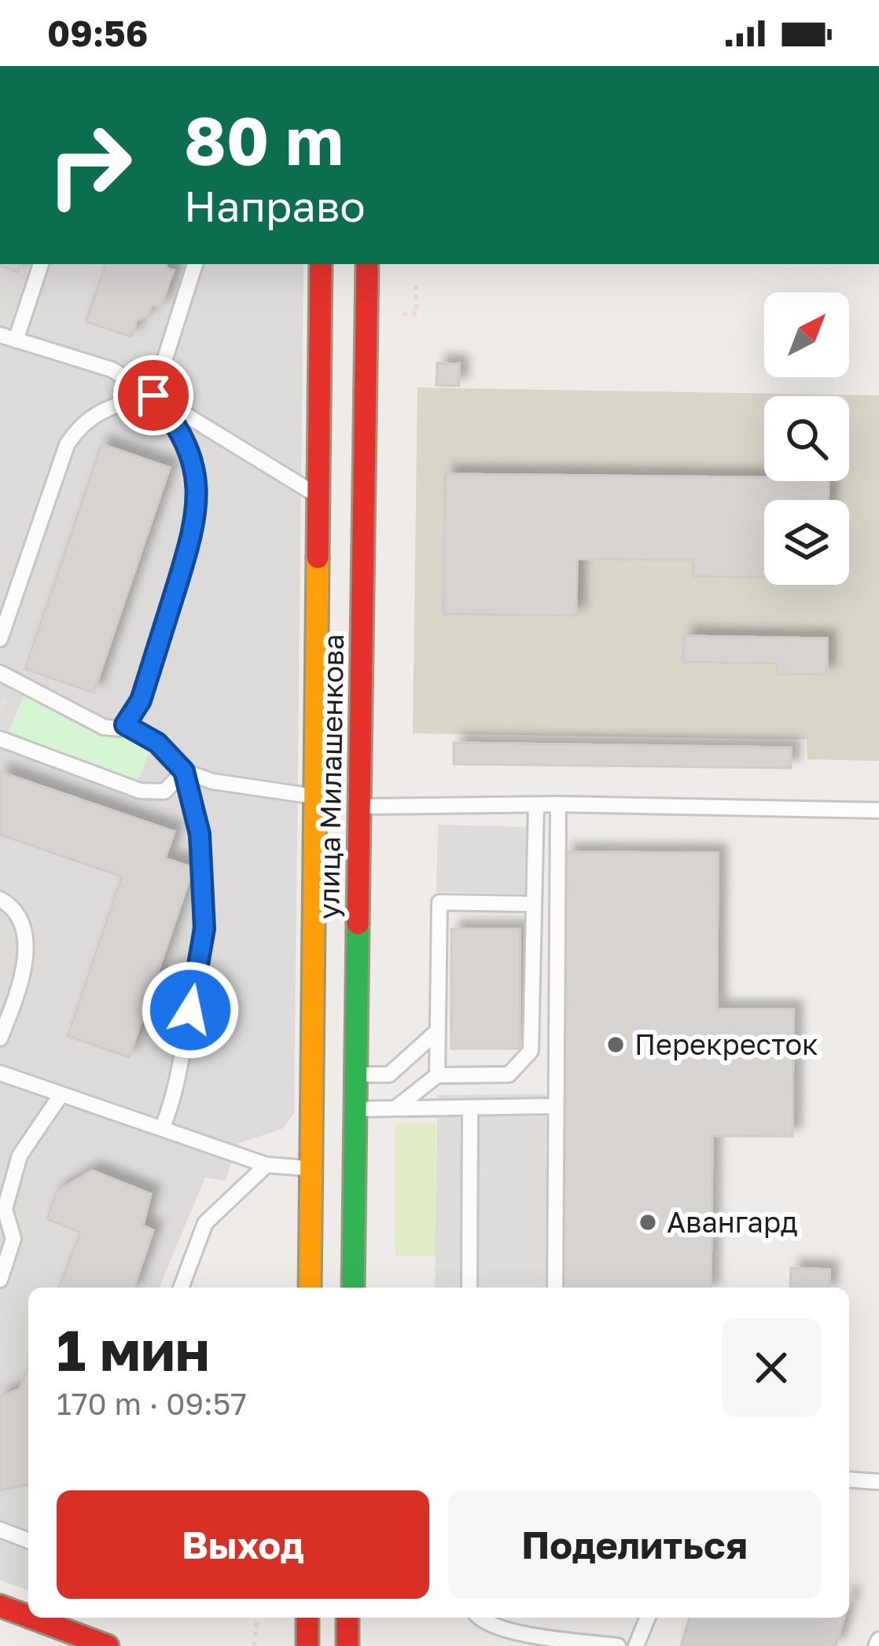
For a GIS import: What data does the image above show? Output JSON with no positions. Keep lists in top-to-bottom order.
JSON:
{
  "streets": {
    "main road": ["улица Милашенкова"]
  },
  "places": ["Перекресток", "Авангард"],
  "north": "top right",
  "page": {
    "status": "09:56",
    "turn": ["80 m", "Направо"],
    "heading": ["1 мин", "170 m · 09:57"],
    "buttons": ["Выход", "Поделиться"]
  }
}
